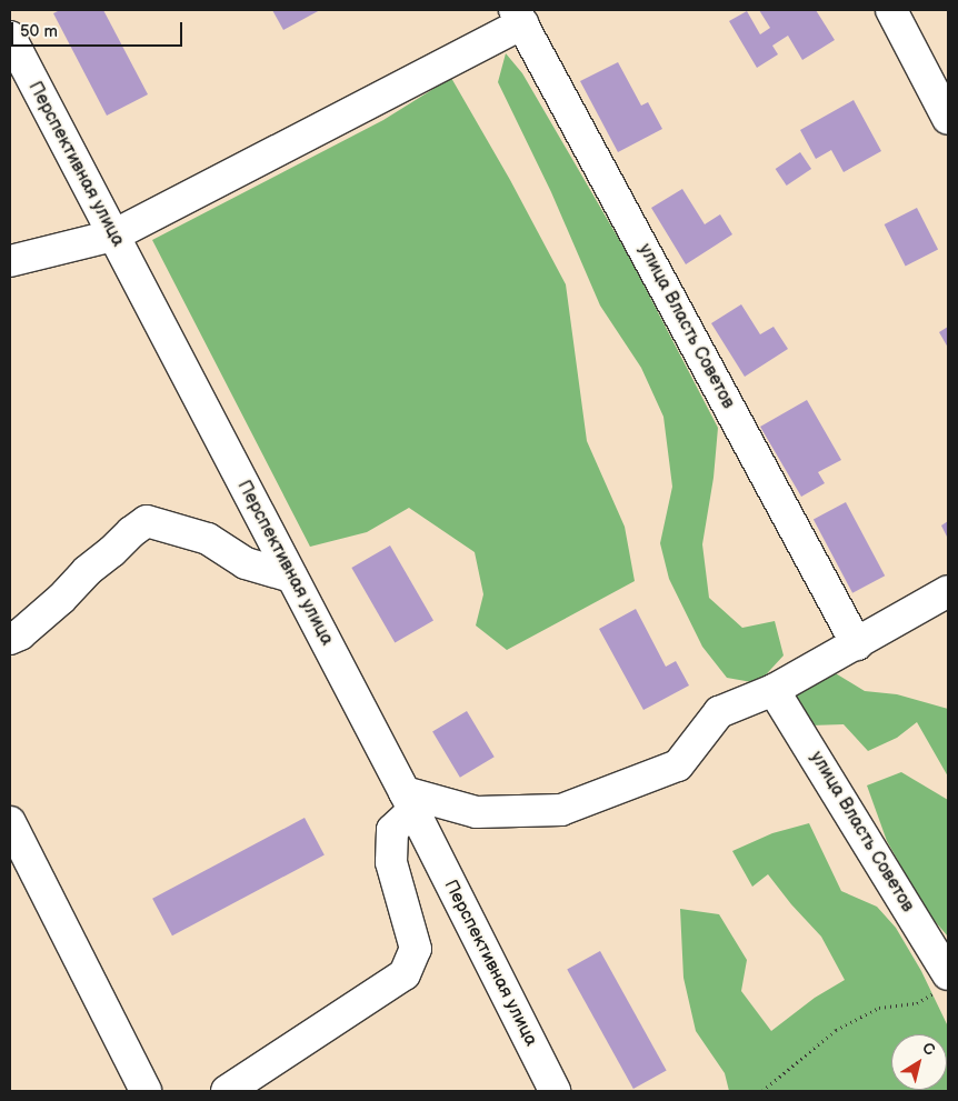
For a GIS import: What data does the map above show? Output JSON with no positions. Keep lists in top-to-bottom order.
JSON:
{
  "streets": {
    "street": ["Перспективная улица", "улица Власть Советов"]
  },
  "scale_bar": "50 m",
  "north": "top right"
}
